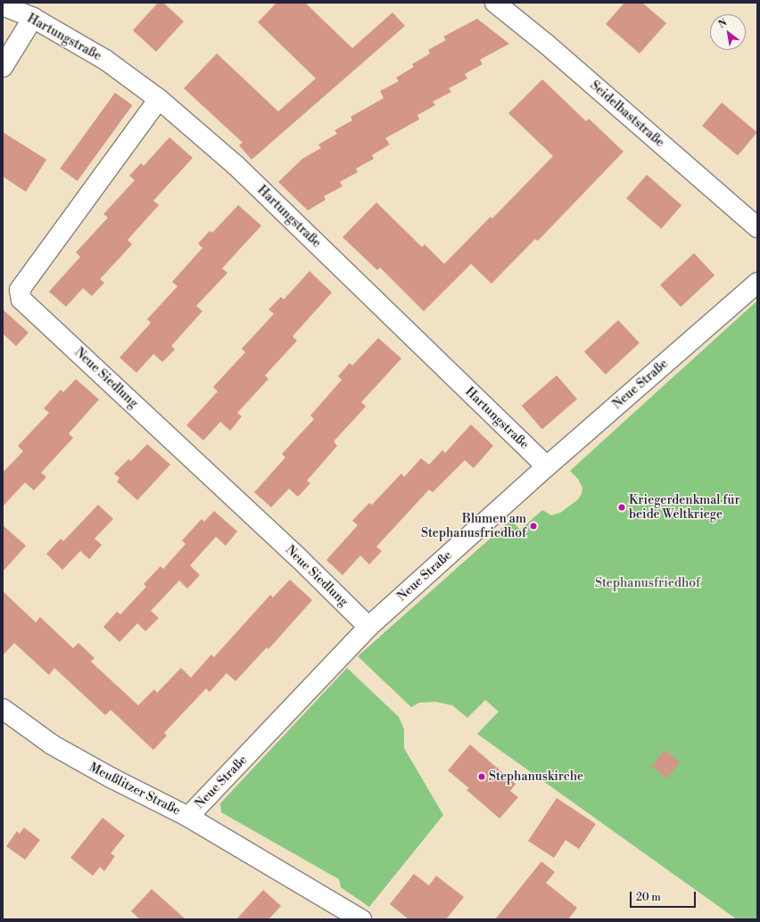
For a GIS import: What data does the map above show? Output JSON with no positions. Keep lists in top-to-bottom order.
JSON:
{
  "streets": {
    "street": [
      "Hartungstraße",
      "Seidelbaststraße",
      "Neue Siedlung",
      "Neue Straße",
      "Meußlitzer Straße"
    ]
  },
  "crossings": [
    ["Hartungstraße", "Neue Siedlung"],
    ["Hartungstraße", "Neue Straße"],
    ["Neue Siedlung", "Neue Straße"],
    ["Neue Straße", "Meußlitzer Straße"]
  ],
  "parks": ["Stephanusfriedhof"],
  "places": ["Kriegerdenkmal für beide Weltkriege", "Blumen am Stephanusfriedhof", "Stephanuskirche"],
  "scale_bar": "20 m",
  "north": "top left"
}
